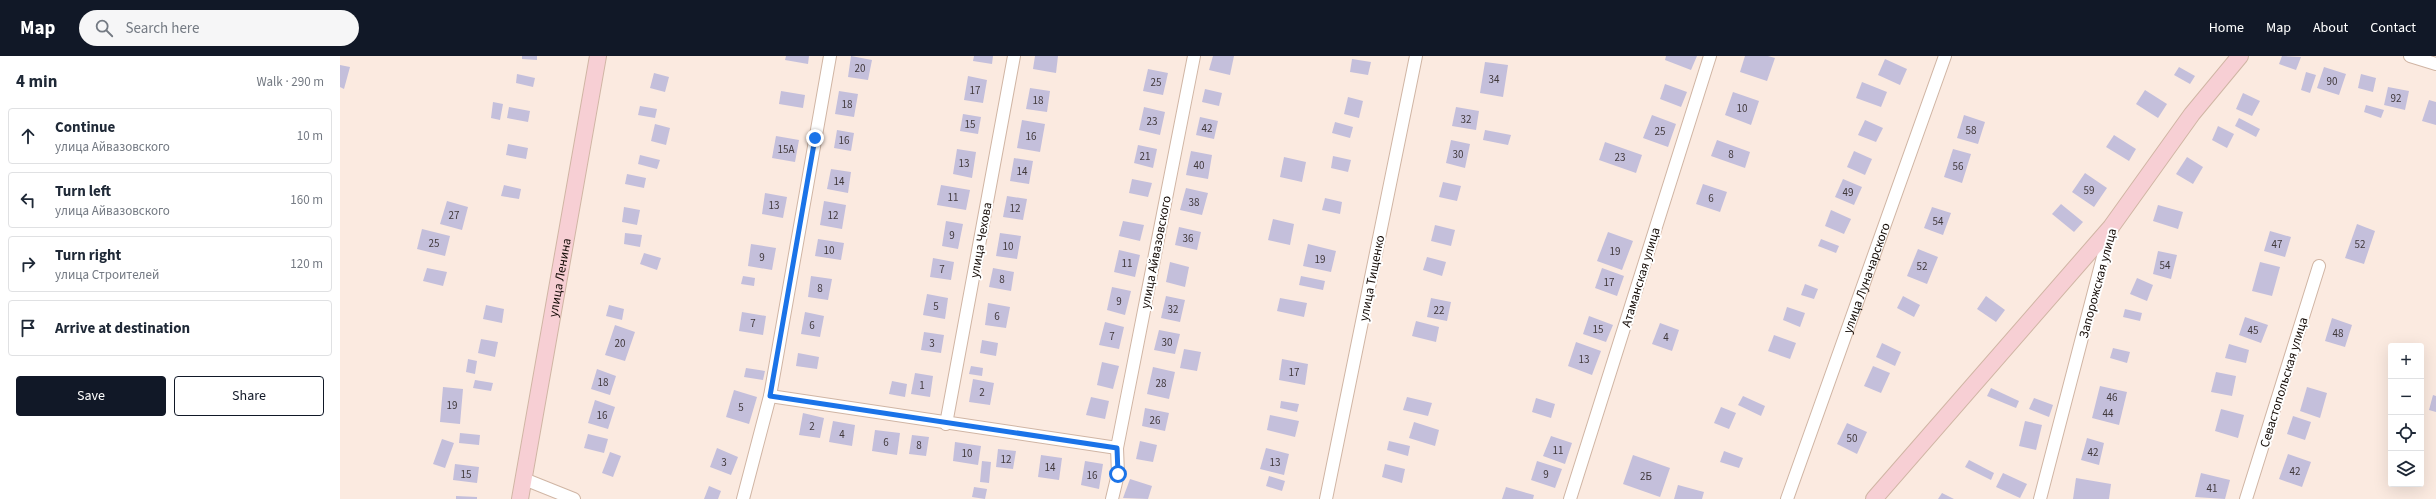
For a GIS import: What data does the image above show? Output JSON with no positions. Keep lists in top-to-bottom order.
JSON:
{
  "streets": {
    "main road": ["улица Ленина", "Запорожская улица"],
    "street": [
      "улица Чехова",
      "улица Айвазовского",
      "Атаманская улица",
      "улица Тищенко",
      "улица Луначарского",
      "Севастопольская улица"
    ]
  },
  "house_numbers": [
    "20",
    "34",
    "90",
    "25",
    "17",
    "92",
    "18",
    "18",
    "10",
    "32",
    "23",
    "15",
    "42",
    "58",
    "25",
    "16",
    "16",
    "15А",
    "30",
    "8",
    "21",
    "23",
    "13",
    "40",
    "56",
    "14",
    "14",
    "59",
    "49",
    "11",
    "6",
    "38",
    "13",
    "12",
    "27",
    "12",
    "54",
    "9",
    "36",
    "25",
    "47",
    "52",
    "10",
    "10",
    "19",
    "9",
    "19",
    "11",
    "54",
    "52",
    "7",
    "8",
    "17",
    "8",
    "9",
    "5",
    "32",
    "22",
    "6",
    "7",
    "6",
    "15",
    "45",
    "48",
    "7",
    "4",
    "30",
    "20",
    "3",
    "13",
    "17",
    "18",
    "28",
    "1",
    "2",
    "46",
    "19",
    "5",
    "44",
    "16",
    "26",
    "2",
    "4",
    "50",
    "6",
    "8",
    "11",
    "42",
    "10",
    "12",
    "3",
    "13",
    "14",
    "42",
    "15",
    "9",
    "16",
    "2Б",
    "41"
  ],
  "page": {
    "header": "Map",
    "search": "Search here",
    "nav": [
      "Home",
      "Map",
      "About",
      "Contact"
    ],
    "heading": ["4 min", "Walk · 290 m"],
    "list": [
      ["Continue", "улица Айвазовского", "10 m"],
      ["Turn left", "улица Айвазовского", "160 m"],
      ["Turn right", "улица Строителей", "120 m"],
      "Arrive at destination"
    ],
    "map_buttons": ["+", "−"],
    "buttons": ["Save", "Share"]
  }
}
